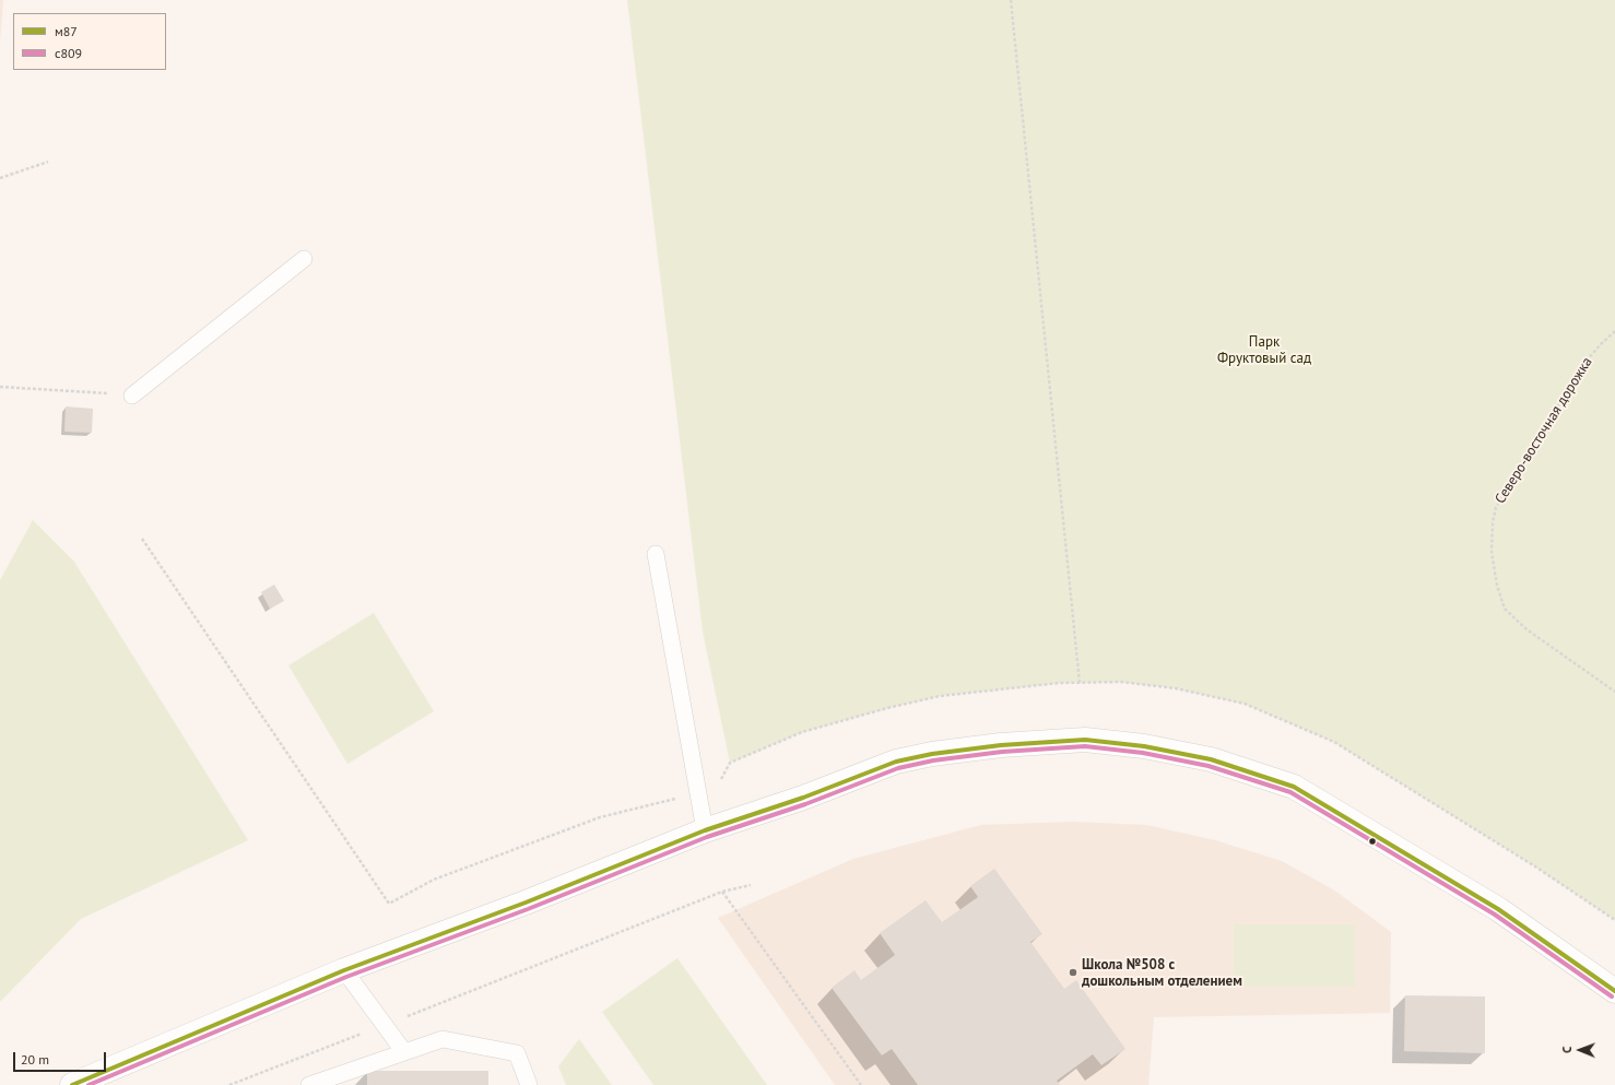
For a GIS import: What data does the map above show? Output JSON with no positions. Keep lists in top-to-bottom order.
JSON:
{
  "streets": {
    "path": ["Северо-восточная дорожка"]
  },
  "parks": ["Парк Фруктовый сад"],
  "places": ["Школа №508 с дошкольным отделением"],
  "lines": ["transit line м87", "transit line с809"],
  "legend": ["м87", "с809"],
  "scale_bar": "20 m",
  "north": "left"
}
